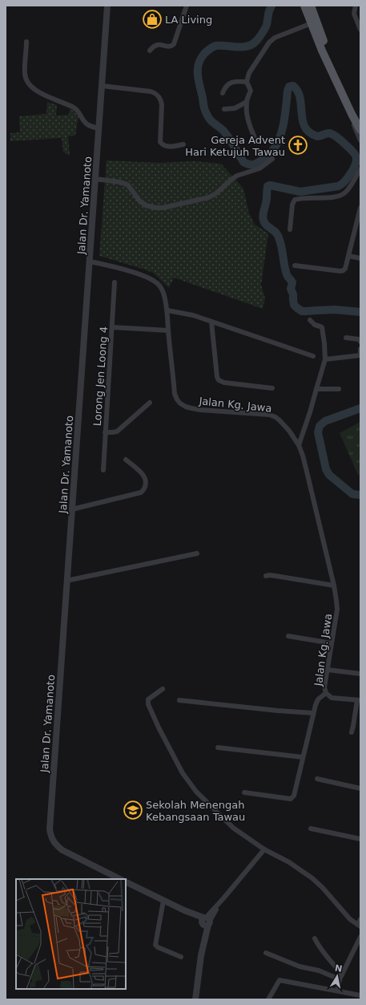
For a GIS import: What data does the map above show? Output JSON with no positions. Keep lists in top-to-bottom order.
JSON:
{
  "streets": {
    "street": ["Jalan Dr. Yamanoto", "Lorong Jen Loong 4", "Jalan Kg. Jawa"]
  },
  "crossings": [
    ["Jalan Dr. Yamanoto", "Jalan Kg. Jawa"]
  ],
  "places": {
    "shop": ["LA Living"],
    "church": ["Gereja Advent Hari Ketujuh Tawau"],
    "school or university": ["Sekolah Menengah Kebangsaan Tawau"]
  },
  "north": "top"
}
